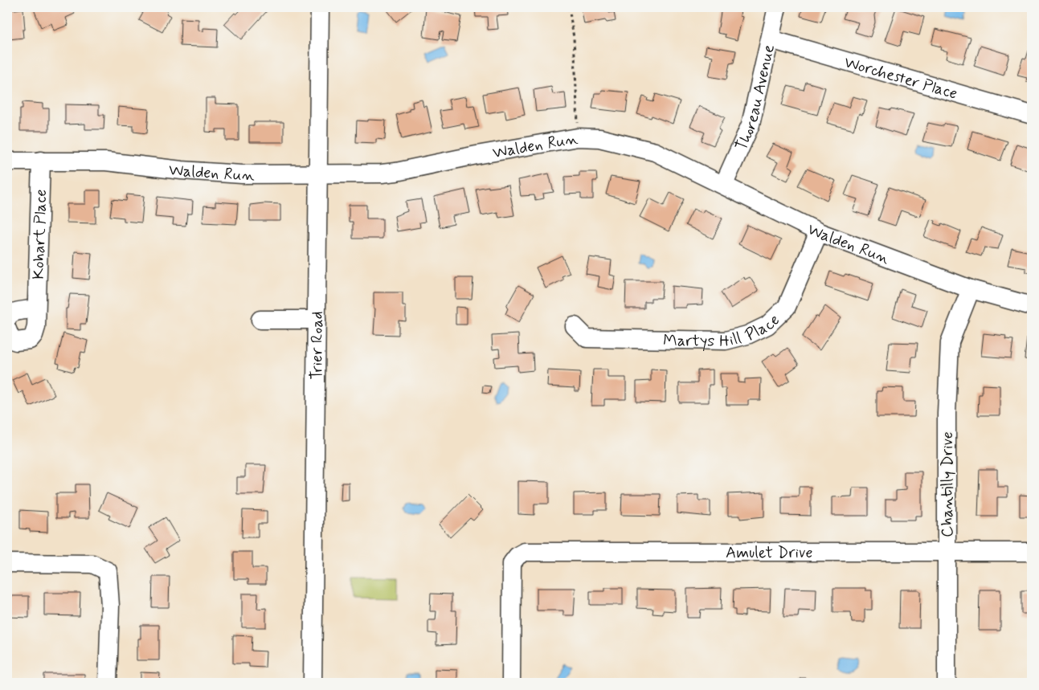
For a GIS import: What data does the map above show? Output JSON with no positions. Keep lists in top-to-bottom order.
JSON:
{
  "streets": {
    "street": [
      "Worchester Place",
      "Thoreau Avenue",
      "Walden Run",
      "Kohart Place",
      "Martys Hill Place",
      "Trier Road",
      "Chantilly Drive",
      "Amulet Drive"
    ]
  },
  "crossings": [
    ["Worchester Place", "Thoreau Avenue"],
    ["Thoreau Avenue", "Walden Run"],
    ["Walden Run", "Kohart Place"],
    ["Walden Run", "Martys Hill Place"],
    ["Walden Run", "Trier Road"],
    ["Walden Run", "Chantilly Drive"],
    ["Chantilly Drive", "Amulet Drive"]
  ]
}
